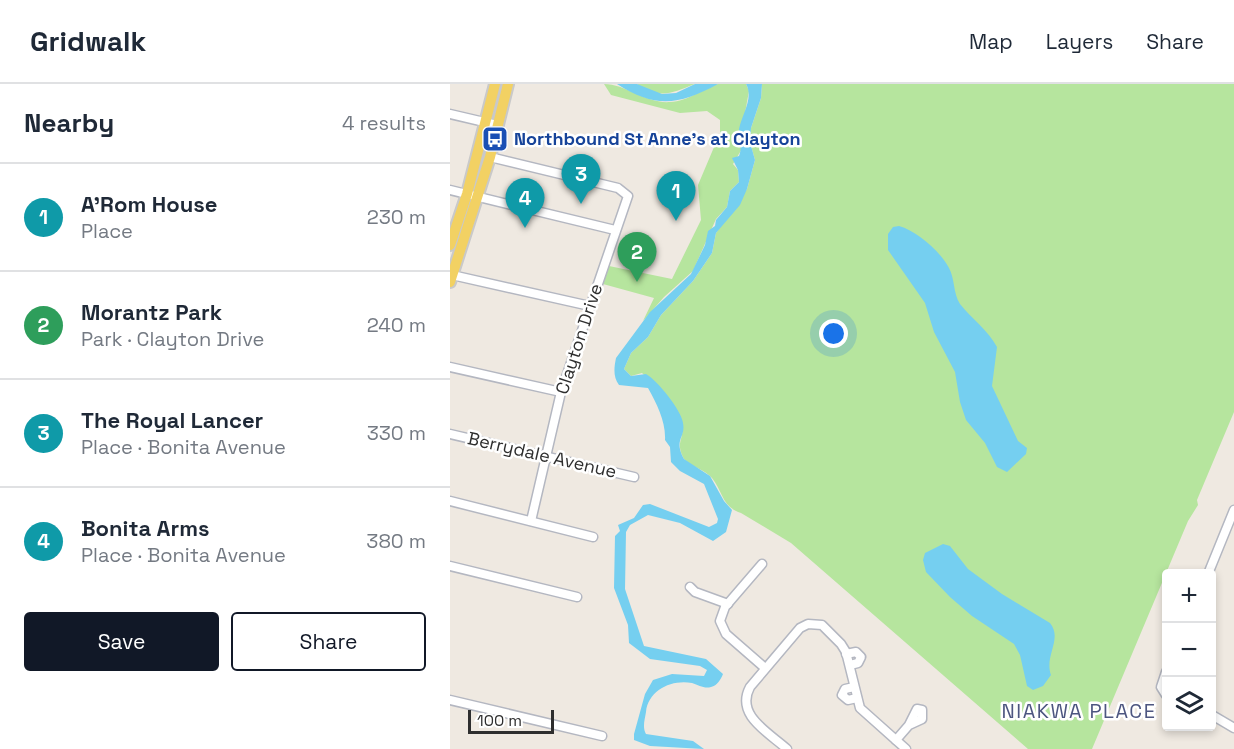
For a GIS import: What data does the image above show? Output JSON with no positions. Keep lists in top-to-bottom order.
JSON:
{
  "streets": {
    "street": ["Clayton Drive", "Berrydale Avenue"]
  },
  "crossings": [
    ["Clayton Drive", "Berrydale Avenue"]
  ],
  "districts": ["NIAKWA PLACE"],
  "places": {
    "bus stop": ["Northbound St Anne's at Clayton"]
  },
  "scale_bar": "100 m",
  "page": {
    "header": "Gridwalk",
    "nav": ["Map", "Layers", "Share"],
    "heading": ["Nearby", "4 results"],
    "pins": [
      "3",
      "1",
      "4",
      "2"
    ],
    "list": [
      {
        "mark": "1",
        "name": "A'Rom House",
        "note": "Place",
        "value": "230 m"
      },
      {
        "mark": "2",
        "name": "Morantz Park",
        "note": "Park · Clayton Drive",
        "value": "240 m"
      },
      {
        "mark": "3",
        "name": "The Royal Lancer",
        "note": "Place · Bonita Avenue",
        "value": "330 m"
      },
      {
        "mark": "4",
        "name": "Bonita Arms",
        "note": "Place · Bonita Avenue",
        "value": "380 m"
      }
    ],
    "map_buttons": ["+", "−"],
    "buttons": ["Save", "Share"],
    "scale": "100 m"
  }
}
